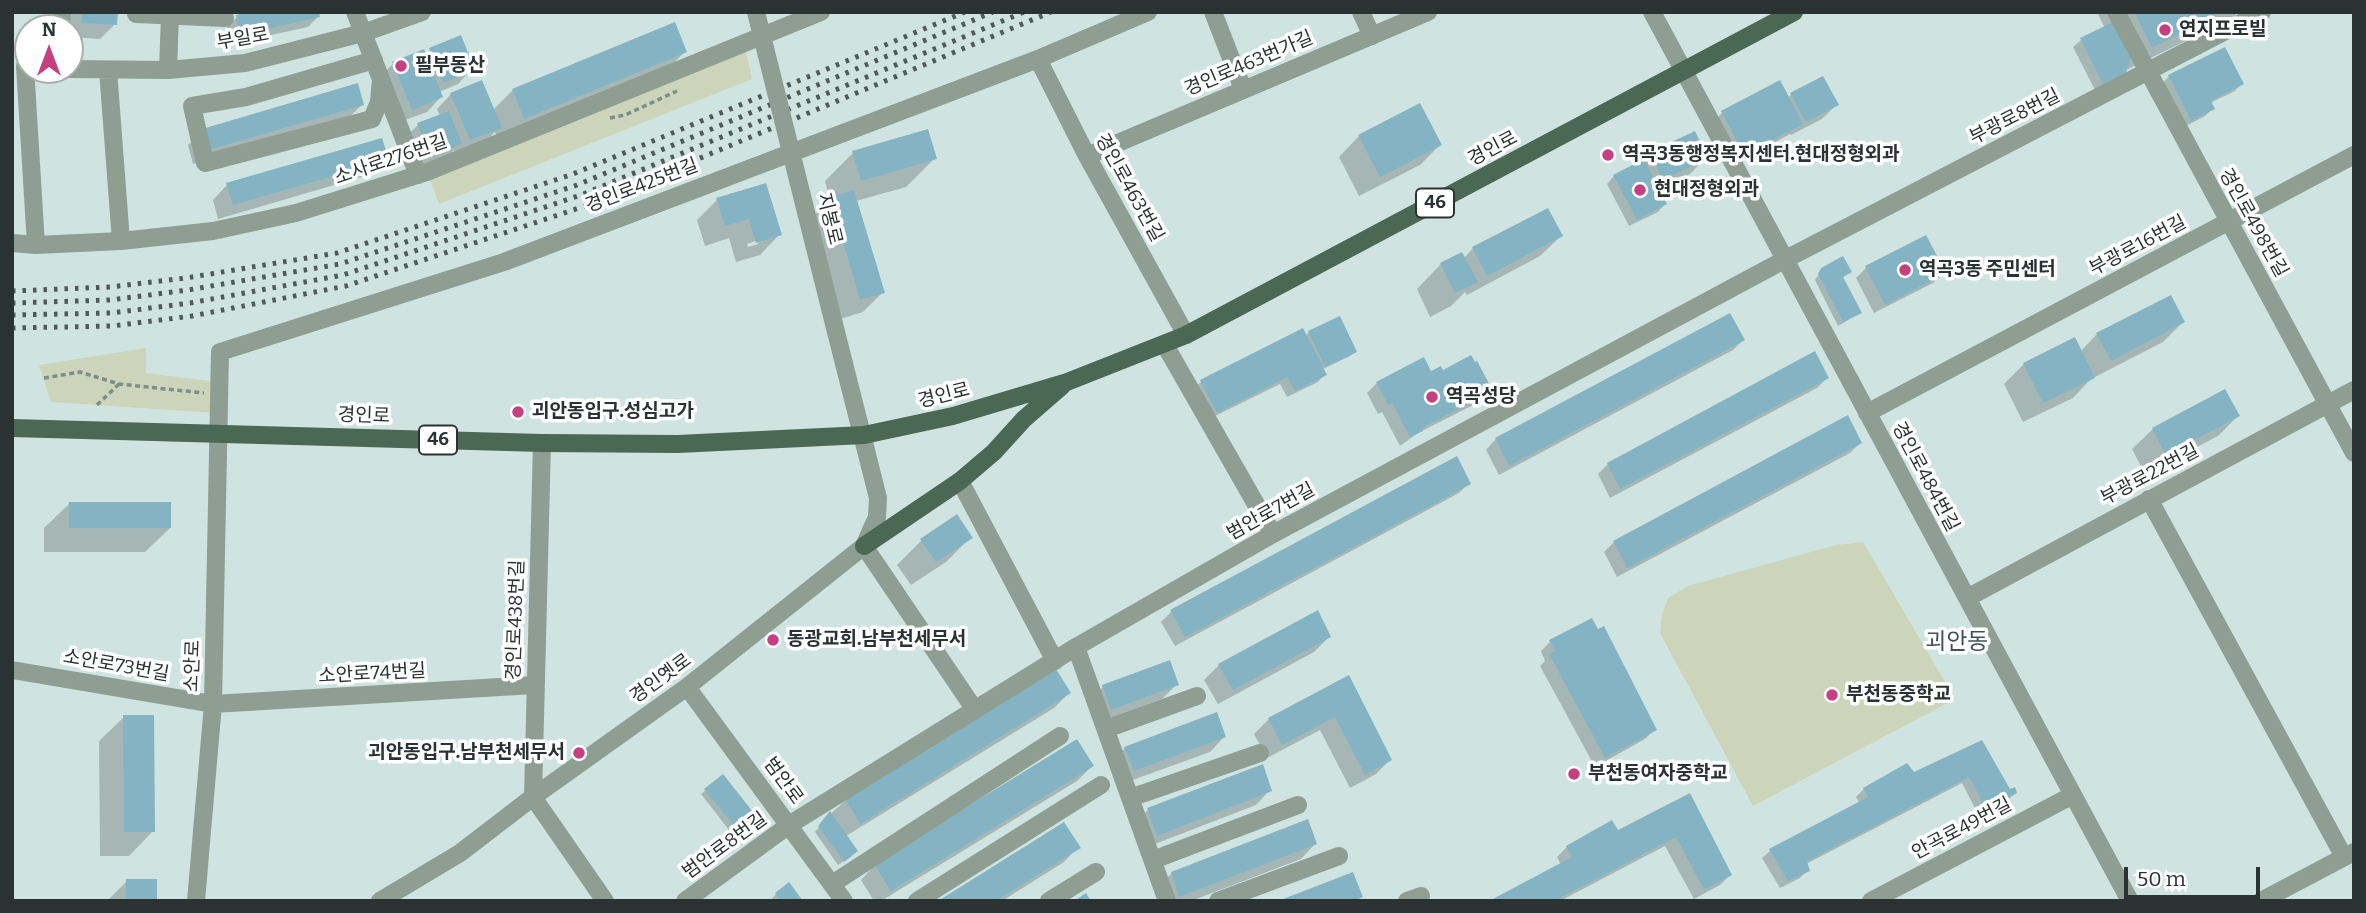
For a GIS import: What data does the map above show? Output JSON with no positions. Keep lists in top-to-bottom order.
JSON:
{
  "streets": {
    "main road": ["경인로", "46"],
    "street": [
      "부일로",
      "경인로463번가길",
      "부광로8번길",
      "소사로276번길",
      "경인로425번길",
      "경인로463번길",
      "지봉로",
      "경인로498번길",
      "부광로16번길",
      "부광로22번길",
      "경인로484번길",
      "범안로7번길",
      "경인로438번길",
      "소안로73번길",
      "소안로",
      "소안로74번길",
      "경인옛로",
      "범안로",
      "안곡로49번길",
      "범안로8번길"
    ]
  },
  "crossings": [
    ["경인로463번가길", "경인로463번길"],
    ["부광로8번길", "경인로498번길"],
    ["부광로8번길", "경인로484번길"],
    ["부광로8번길", "범안로7번길"],
    ["경인로", "경인로425번길"],
    ["경인로", "경인로463번길"],
    ["경인로", "지봉로"],
    ["경인로", "경인로484번길"],
    ["경인로", "경인로438번길"],
    ["경인로", "소안로"],
    ["경인로", "경인옛로"],
    ["경인로425번길", "경인로463번길"],
    ["경인로425번길", "소안로"],
    ["지봉로", "경인옛로"],
    ["경인로498번길", "부광로16번길"],
    ["경인로498번길", "부광로22번길"],
    ["부광로16번길", "경인로484번길"],
    ["부광로22번길", "경인로484번길"],
    ["경인로484번길", "범안로7번길"],
    ["경인로484번길", "안곡로49번길"],
    ["범안로7번길", "범안로"],
    ["범안로7번길", "범안로8번길"],
    ["경인로438번길", "소안로74번길"],
    ["경인로438번길", "경인옛로"],
    ["소안로73번길", "소안로"],
    ["소안로73번길", "소안로74번길"],
    ["소안로", "소안로74번길"],
    ["경인옛로", "범안로"],
    ["범안로", "범안로8번길"]
  ],
  "districts": ["괴안동"],
  "places": [
    "연지프로빌",
    "필부동산",
    "역곡3동행정복지센터.현대정형외과",
    "현대정형외과",
    "역곡3동 주민센터",
    "역곡성당",
    "괴안동입구.성심고가",
    "동광교회.남부천세무서",
    "부천동중학교",
    "괴안동입구.남부천세무서",
    "부천동여자중학교"
  ],
  "scale_bar": "50 m",
  "north": "top"
}
